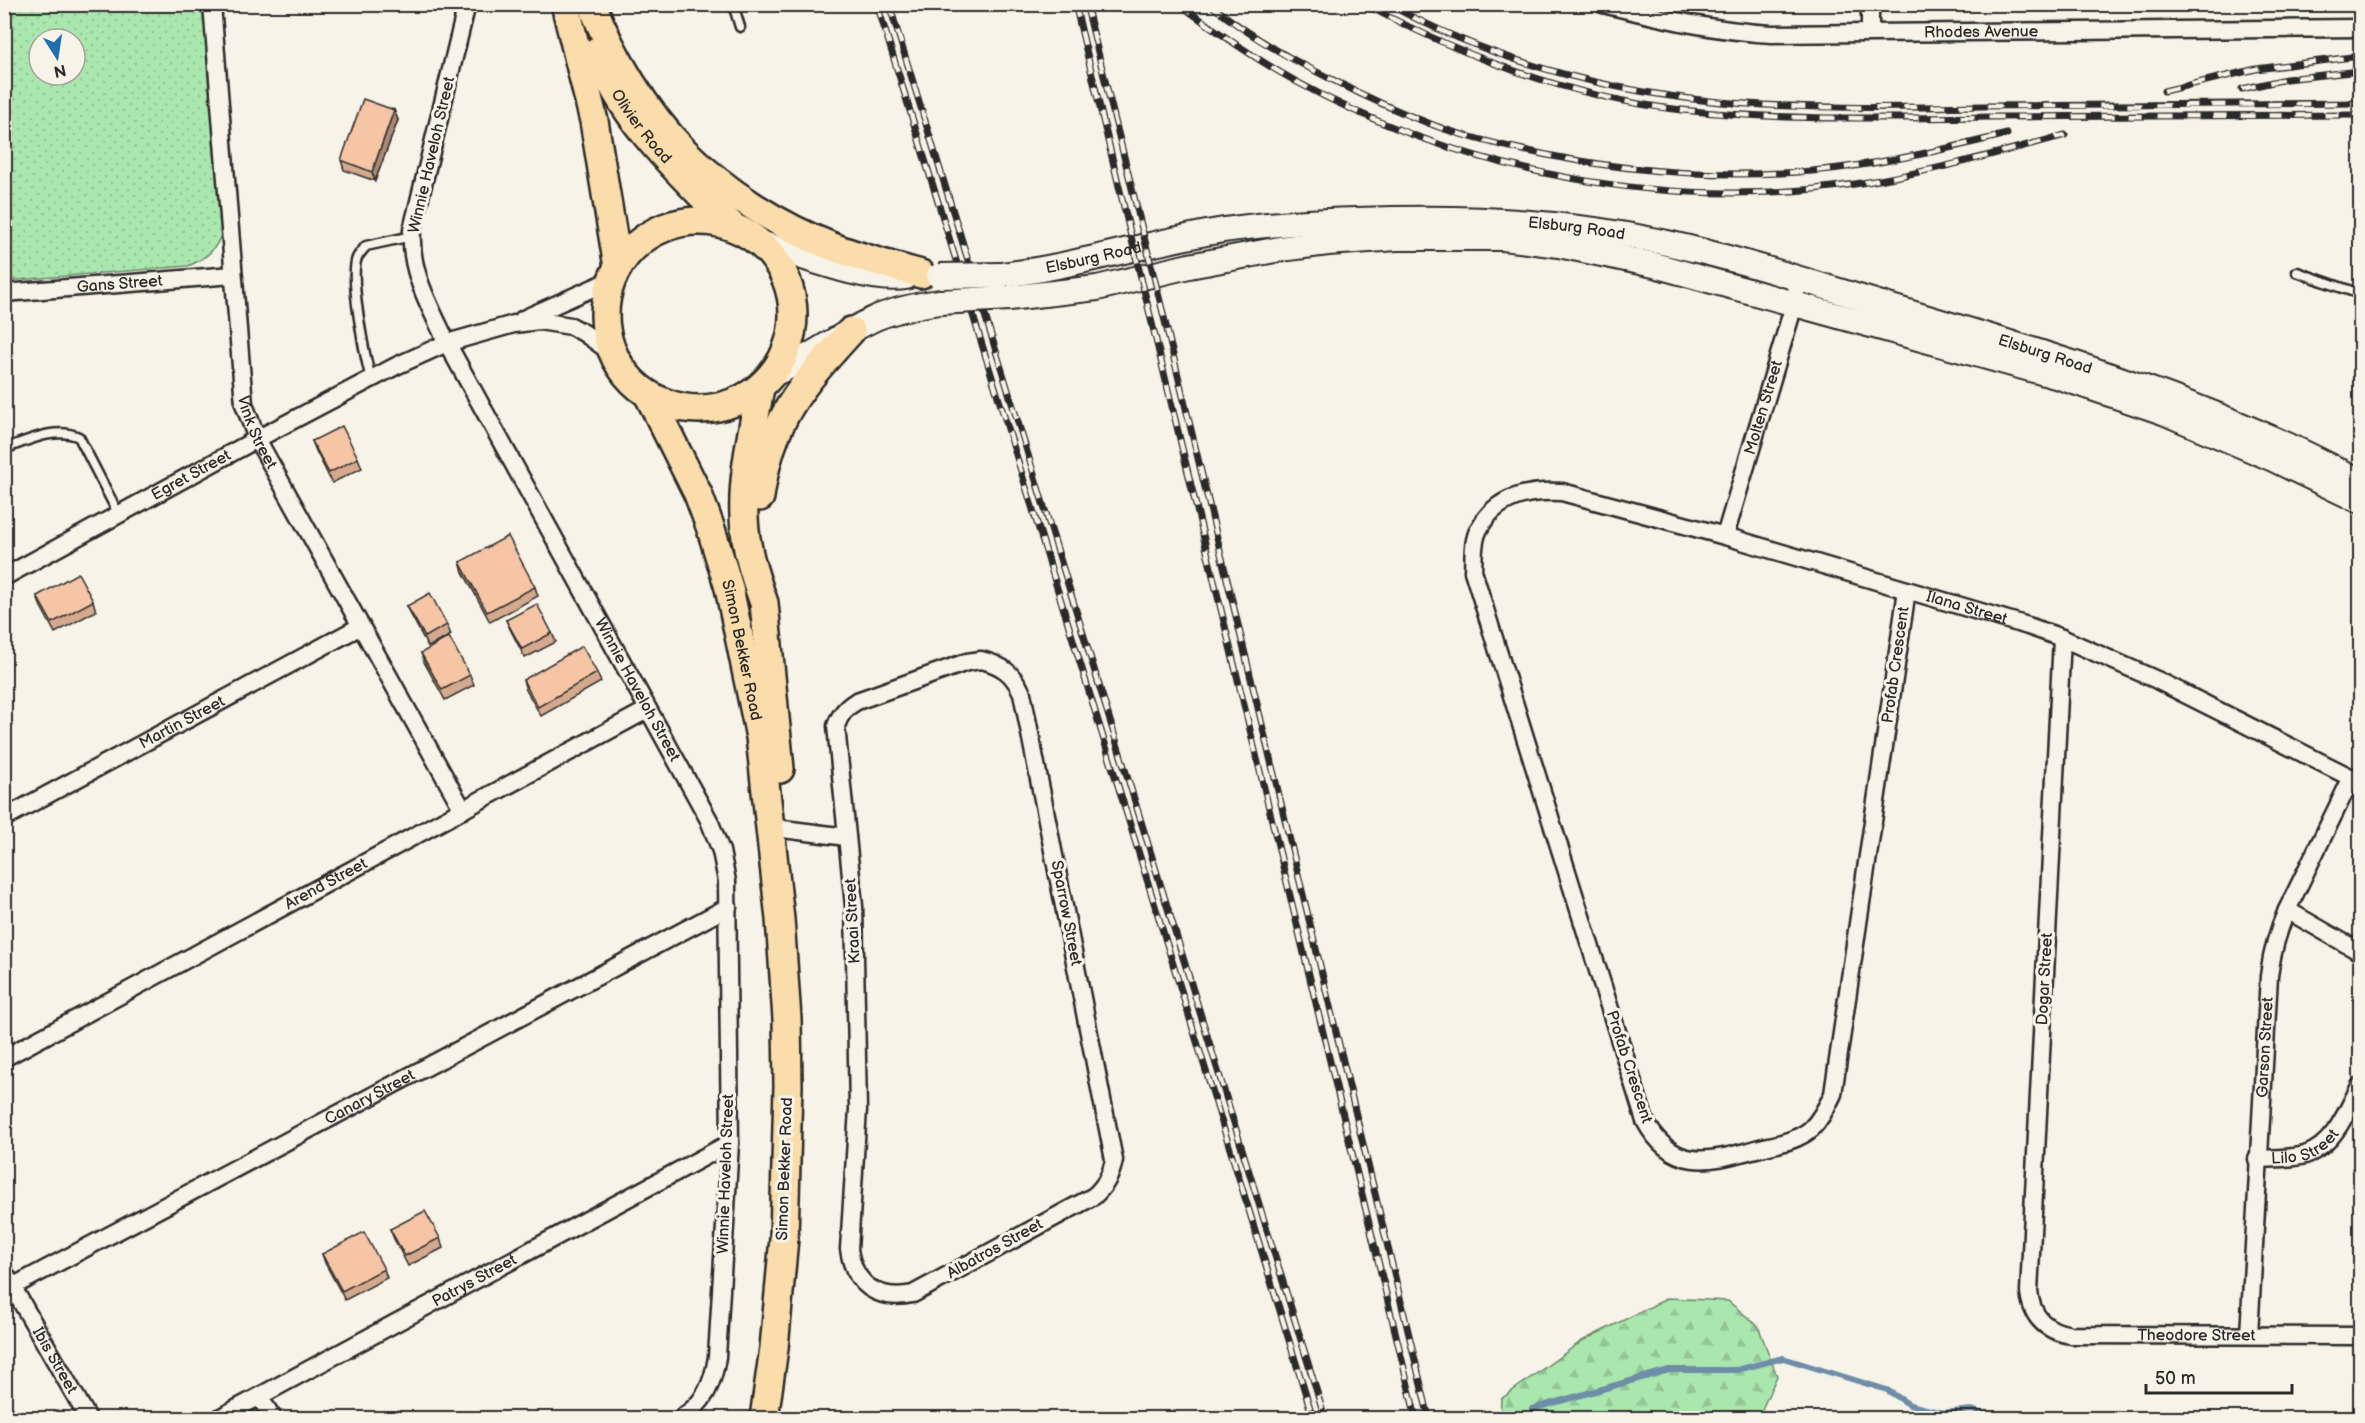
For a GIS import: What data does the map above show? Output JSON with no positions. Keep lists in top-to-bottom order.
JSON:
{
  "streets": {
    "main road": ["Olivier Road", "Elsburg Road", "Simon Bekker Road"],
    "street": [
      "Rhodes Avenue",
      "Winnie Haveloh Street",
      "Gans Street",
      "Molten Street",
      "Vink Street",
      "Egret Street",
      "Ilana Street",
      "Profab Crescent",
      "Martin Street",
      "Arend Street",
      "Sparrow Street",
      "Kraai Street",
      "Dogar Street",
      "Garson Street",
      "Canary Street",
      "Lilo Street",
      "Albatros Street",
      "Patrys Street",
      "Theodore Street",
      "Ibis Street"
    ]
  },
  "crossings": [
    ["Olivier Road", "Elsburg Road"],
    ["Olivier Road", "Simon Bekker Road"],
    ["Winnie Haveloh Street", "Egret Street"],
    ["Winnie Haveloh Street", "Arend Street"],
    ["Winnie Haveloh Street", "Canary Street"],
    ["Winnie Haveloh Street", "Patrys Street"],
    ["Elsburg Road", "Molten Street"],
    ["Elsburg Road", "Simon Bekker Road"],
    ["Gans Street", "Vink Street"],
    ["Molten Street", "Ilana Street"],
    ["Vink Street", "Egret Street"],
    ["Vink Street", "Martin Street"],
    ["Vink Street", "Arend Street"],
    ["Ilana Street", "Profab Crescent"],
    ["Ilana Street", "Dogar Street"],
    ["Ilana Street", "Garson Street"],
    ["Sparrow Street", "Kraai Street"],
    ["Sparrow Street", "Albatros Street"],
    ["Kraai Street", "Albatros Street"],
    ["Dogar Street", "Theodore Street"],
    ["Garson Street", "Lilo Street"],
    ["Garson Street", "Theodore Street"],
    ["Canary Street", "Ibis Street"]
  ],
  "scale_bar": "50 m",
  "north": "bottom"
}
